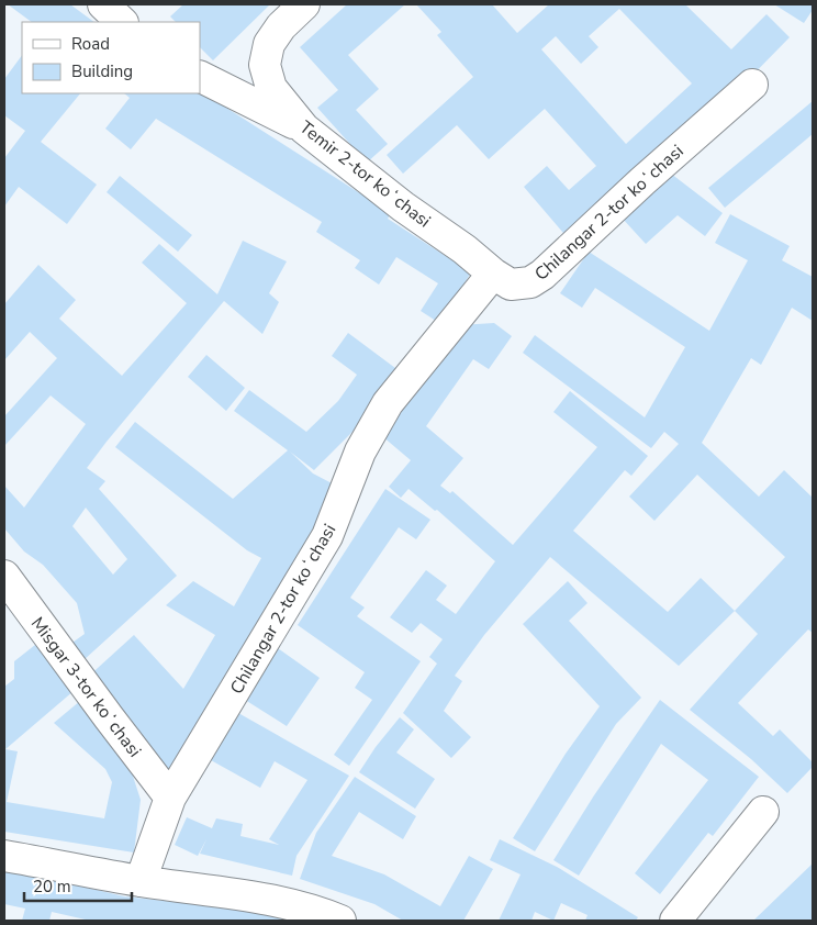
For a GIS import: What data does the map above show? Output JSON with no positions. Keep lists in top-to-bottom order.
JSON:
{
  "streets": {
    "street": ["Temir 2-tor koʻchasi", "Chilangar 2-tor koʻchasi", "Misgar 3-tor koʻchasi"]
  },
  "crossings": [
    ["Temir 2-tor koʻchasi", "Chilangar 2-tor koʻchasi"],
    ["Chilangar 2-tor koʻchasi", "Misgar 3-tor koʻchasi"]
  ],
  "legend": ["Road", "Building"],
  "scale_bar": "20 m"
}
